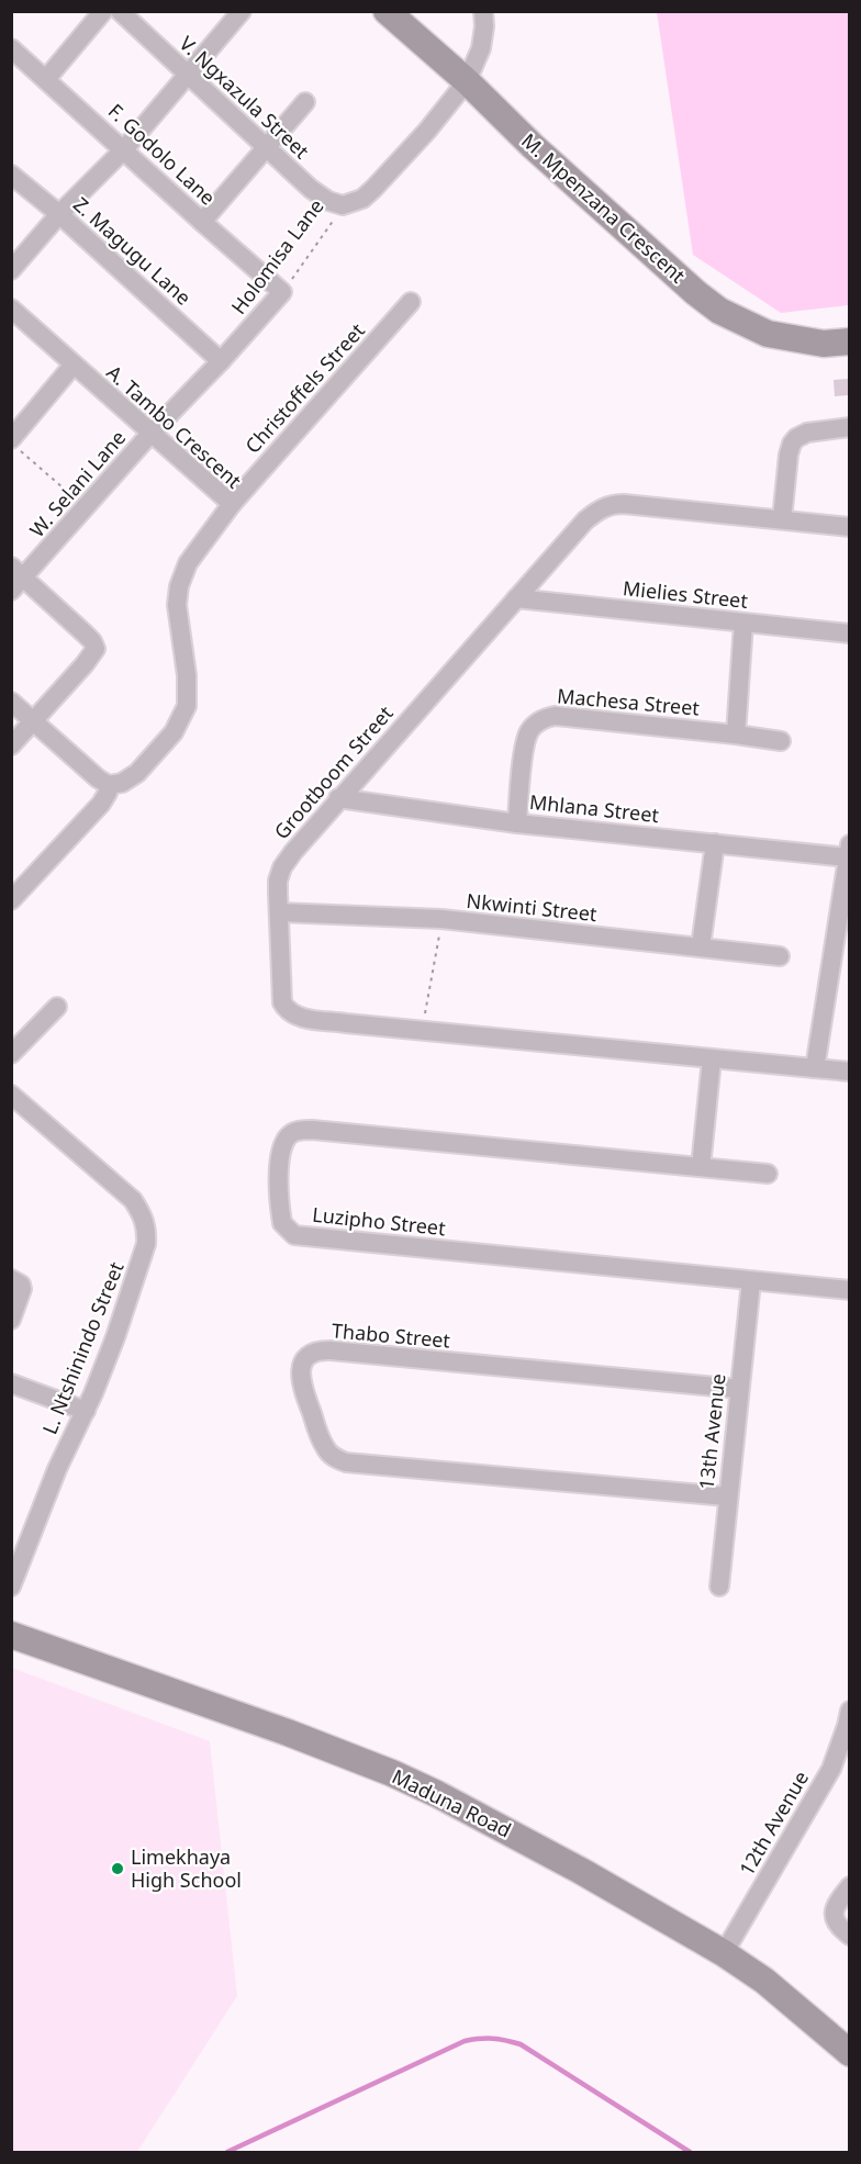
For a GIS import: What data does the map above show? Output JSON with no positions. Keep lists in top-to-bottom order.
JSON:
{
  "streets": {
    "street": [
      "V. Ngxazula Street",
      "F. Godolo Lane",
      "M. Mpenzana Crescent",
      "Z. Magugu Lane",
      "Holomisa Lane",
      "Christoffels Street",
      "A. Tambo Crescent",
      "W. Selani Lane",
      "Mielies Street",
      "Machesa Street",
      "Grootboom Street",
      "Mhlana Street",
      "Nkwinti Street",
      "Luzipho Street",
      "Thabo Street",
      "L. Ntshinindo Street",
      "13th Avenue",
      "Maduna Road",
      "12th Avenue"
    ]
  },
  "crossings": [
    ["V. Ngxazula Street", "Holomisa Lane"],
    ["F. Godolo Lane", "Holomisa Lane"],
    ["M. Mpenzana Crescent", "Holomisa Lane"],
    ["Z. Magugu Lane", "Holomisa Lane"],
    ["Holomisa Lane", "A. Tambo Crescent"],
    ["Holomisa Lane", "W. Selani Lane"],
    ["Christoffels Street", "A. Tambo Crescent"],
    ["A. Tambo Crescent", "W. Selani Lane"],
    ["Mielies Street", "Grootboom Street"],
    ["Machesa Street", "Mhlana Street"],
    ["Grootboom Street", "Mhlana Street"],
    ["Grootboom Street", "Nkwinti Street"],
    ["Luzipho Street", "13th Avenue"],
    ["Thabo Street", "13th Avenue"],
    ["Maduna Road", "12th Avenue"]
  ],
  "places": ["Limekhaya High School"]
}
